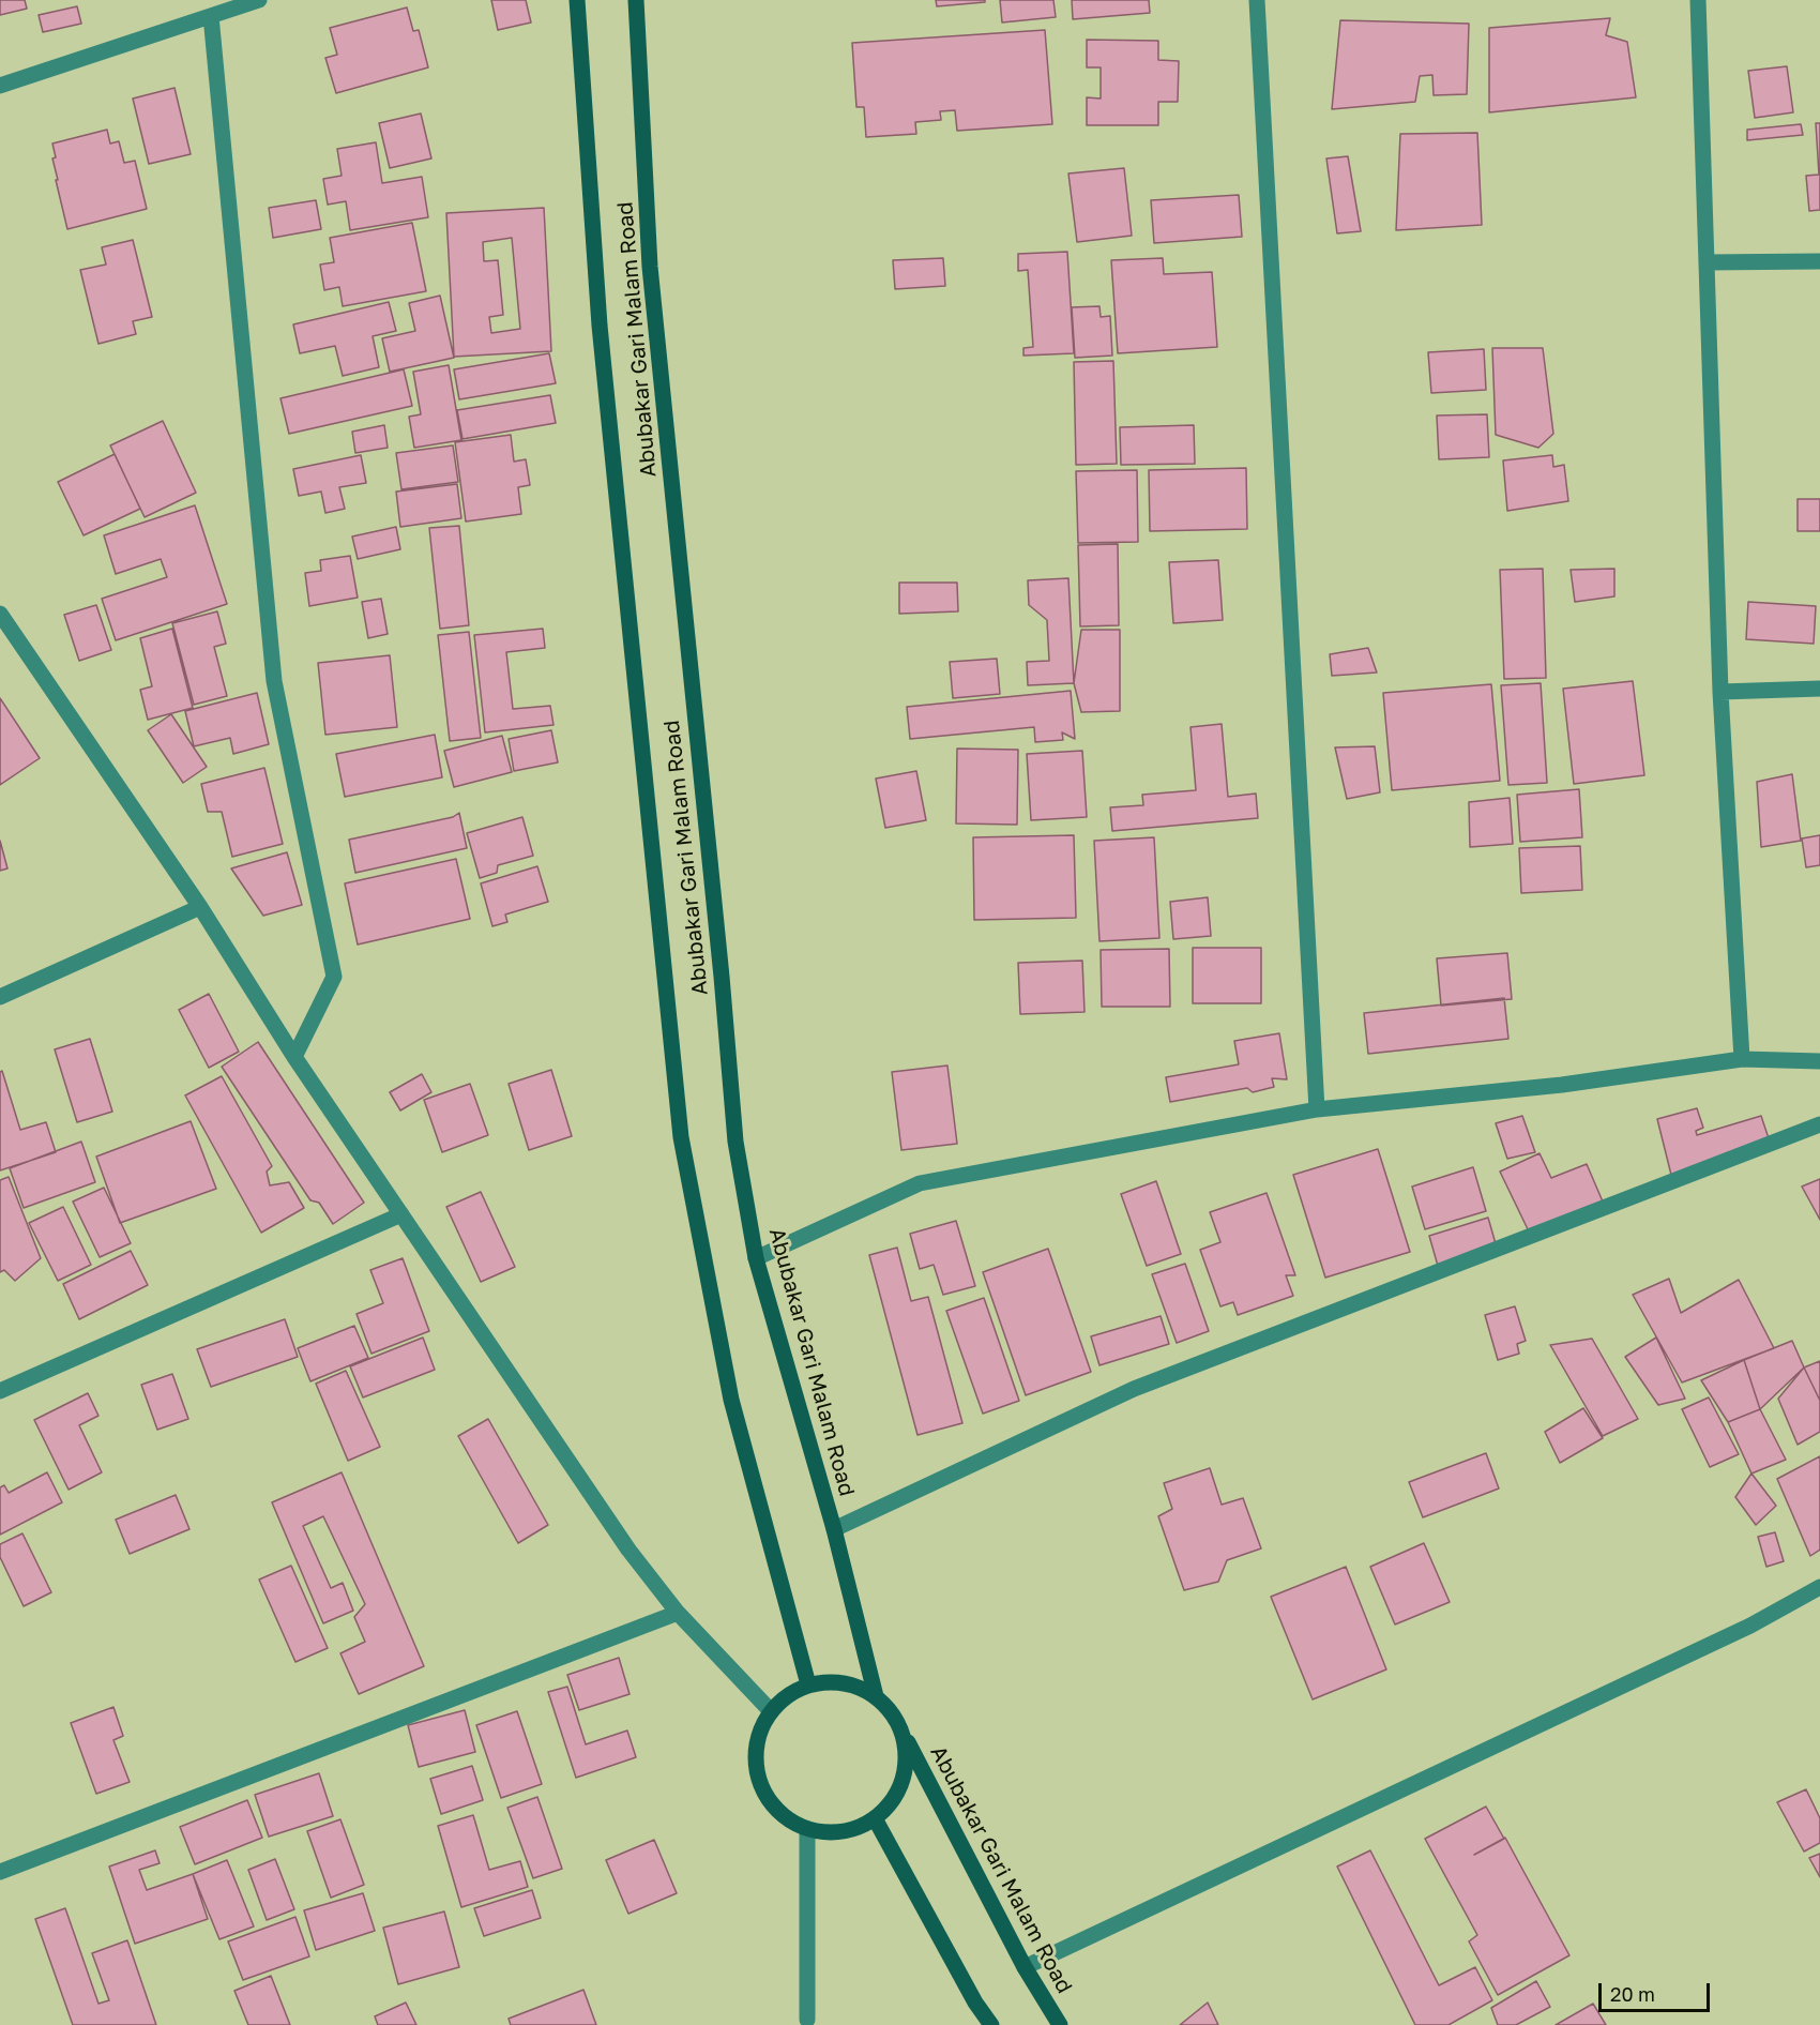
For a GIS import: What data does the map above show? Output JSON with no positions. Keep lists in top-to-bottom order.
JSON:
{
  "streets": {
    "street": ["Abubakar Gari Malam Road"]
  },
  "scale_bar": "20 m"
}
